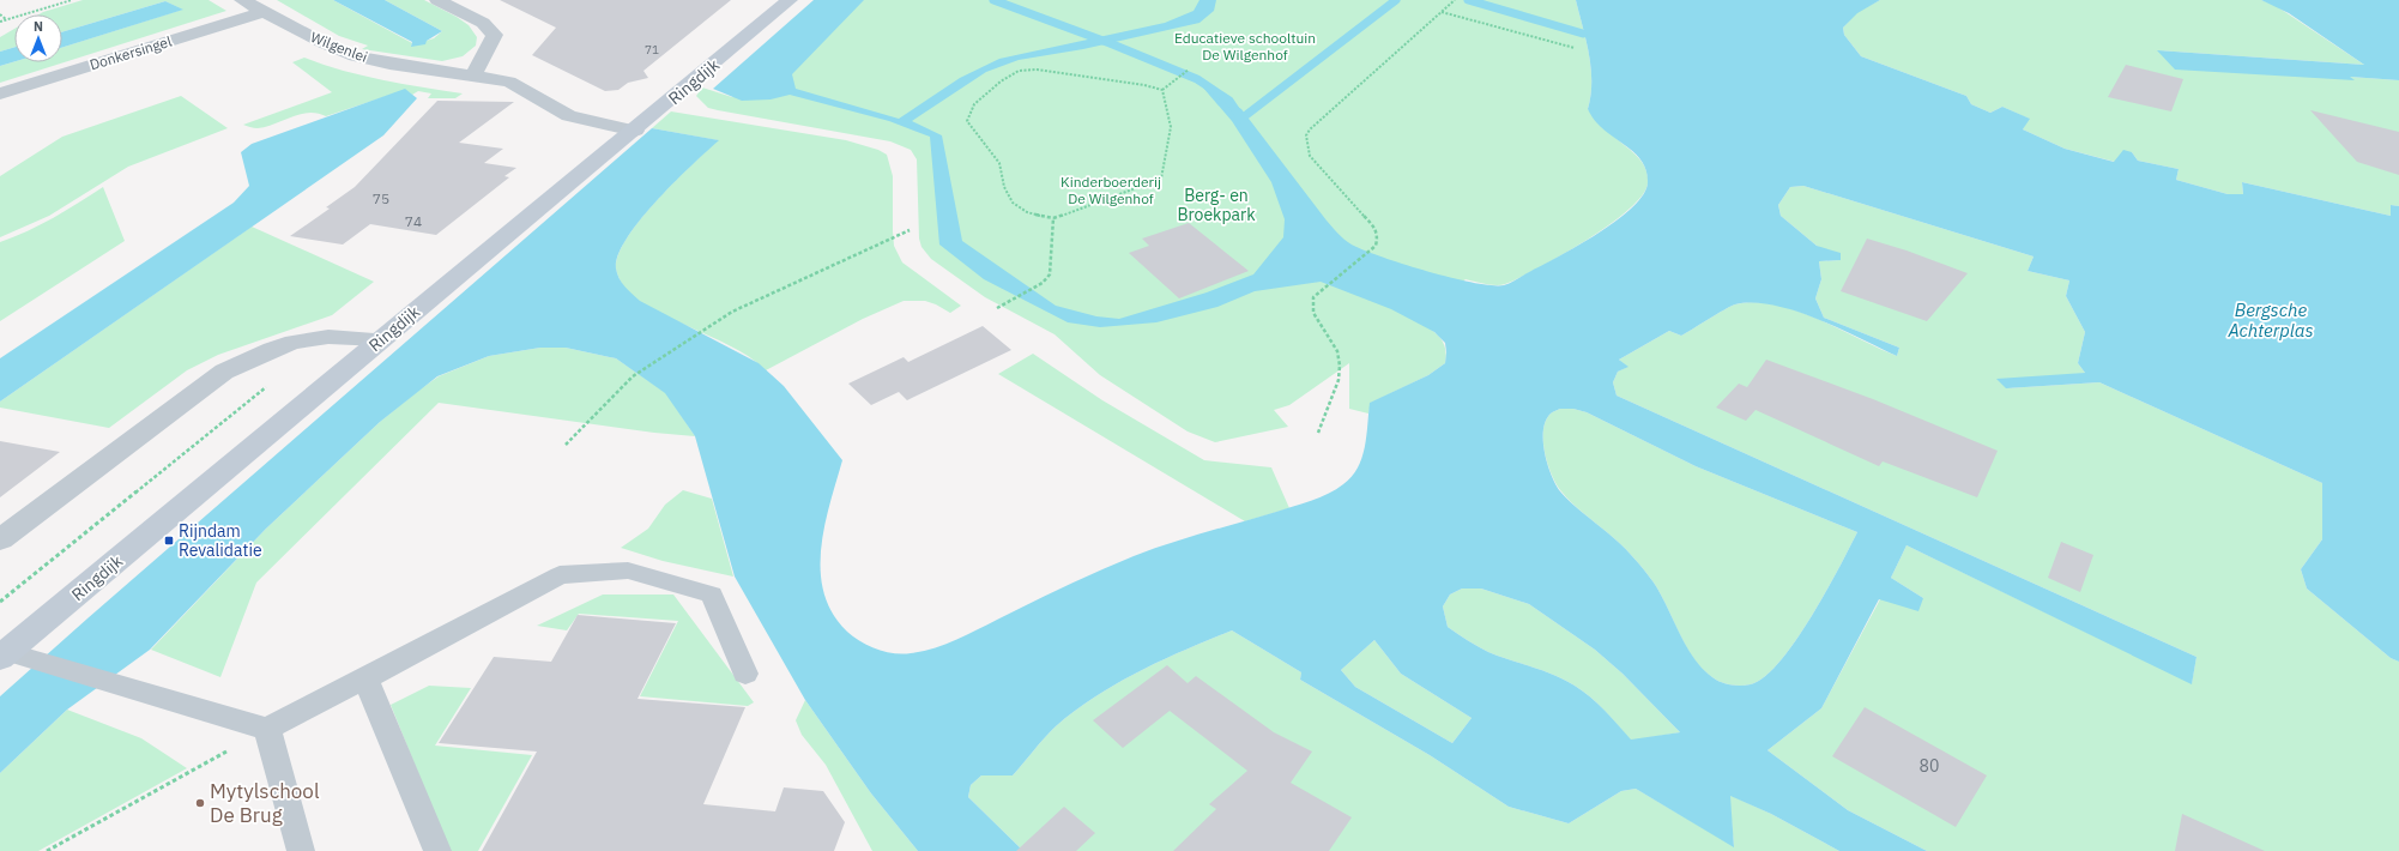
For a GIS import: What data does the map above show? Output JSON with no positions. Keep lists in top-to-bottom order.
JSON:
{
  "streets": {
    "street": ["Wilgenlei", "Donkersingel", "Ringdijk"]
  },
  "crossings": [
    ["Wilgenlei", "Donkersingel"],
    ["Wilgenlei", "Ringdijk"]
  ],
  "water": ["Bergsche Achterplas"],
  "parks": ["Educatieve schooltuin De Wilgenhof", "Kinderboerderij De Wilgenhof", "Berg- en Broekpark"],
  "places": {
    "transit": ["Rijndam Revalidatie"],
    "other": ["Mytylschool De Brug"]
  },
  "house_numbers": [
    "71",
    "75",
    "74",
    "80"
  ],
  "north": "top"
}
